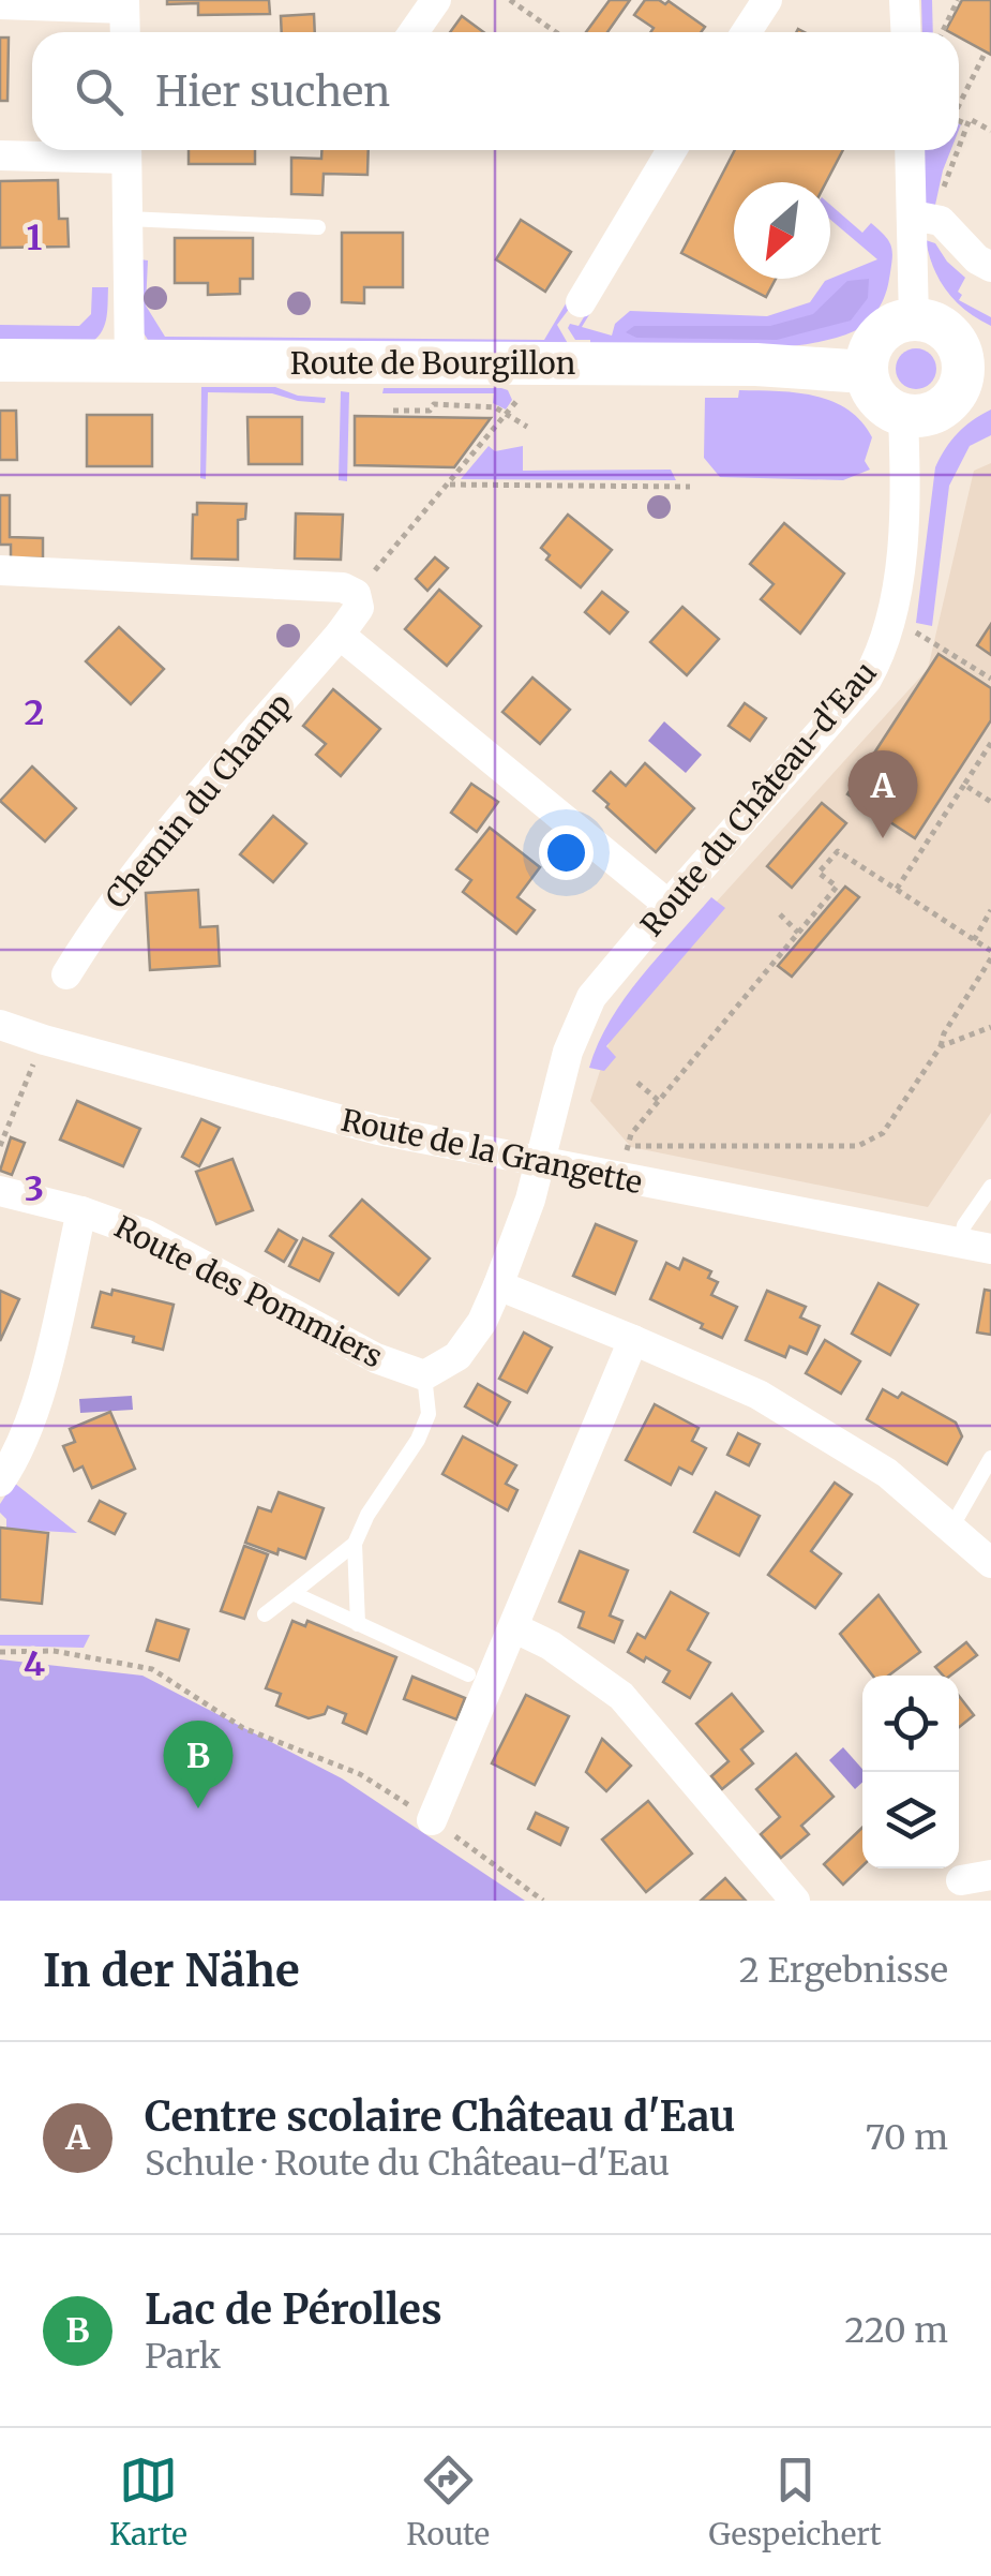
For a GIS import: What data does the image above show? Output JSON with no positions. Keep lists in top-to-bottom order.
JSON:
{
  "streets": {
    "main road": ["Route de Bourgillon"],
    "street": [
      "Route du Château-d'Eau",
      "Chemin du Champ",
      "Route de la Grangette",
      "Route des Pommiers"
    ]
  },
  "crossings": [
    ["Route de Bourgillon", "Route du Château-d'Eau"],
    ["Route du Château-d'Eau", "Route de la Grangette"]
  ],
  "north": "bottom left",
  "page": {
    "search": "Hier suchen",
    "pins": ["A", "B"],
    "heading": ["In der Nähe", "2 Ergebnisse"],
    "list": [
      {
        "mark": "A",
        "name": "Centre scolaire Château d'Eau",
        "note": "Schule · Route du Château-d'Eau",
        "value": "70 m"
      },
      {
        "mark": "B",
        "name": "Lac de Pérolles",
        "note": "Park",
        "value": "220 m"
      }
    ],
    "nav": ["Karte", "Route", "Gespeichert"]
  },
  "grid": {
    "rows": [
      "1",
      "2",
      "3",
      "4"
    ]
  }
}
